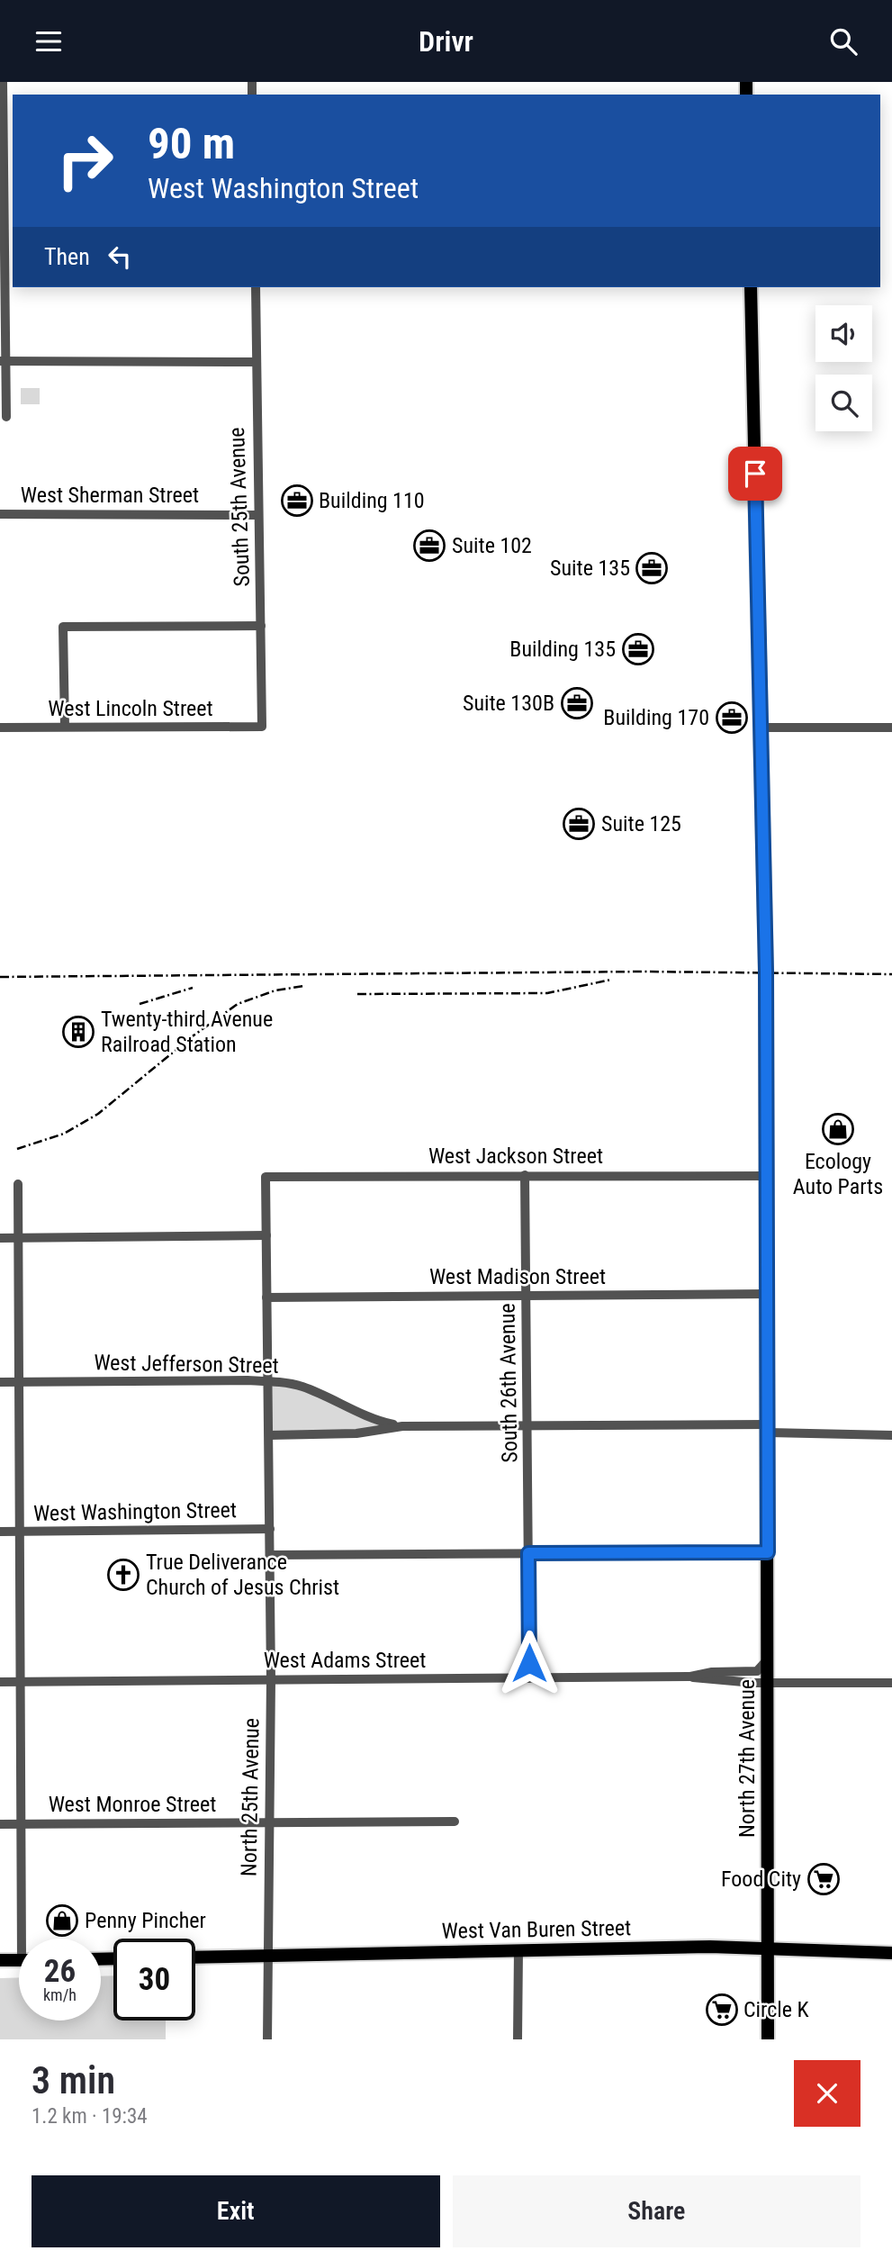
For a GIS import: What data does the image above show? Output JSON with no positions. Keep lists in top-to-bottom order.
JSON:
{
  "streets": {
    "main road": ["North 27th Avenue", "West Van Buren Street"],
    "street": [
      "West Sherman Street",
      "South 25th Avenue",
      "West Lincoln Street",
      "West Jackson Street",
      "West Madison Street",
      "West Jefferson Street",
      "South 26th Avenue",
      "West Washington Street",
      "West Adams Street",
      "North 25th Avenue",
      "West Monroe Street"
    ]
  },
  "crossings": [
    ["West Sherman Street", "South 25th Avenue"],
    ["South 25th Avenue", "West Lincoln Street"],
    ["West Jackson Street", "South 26th Avenue"],
    ["West Jackson Street", "North 27th Avenue"],
    ["West Madison Street", "South 26th Avenue"],
    ["West Madison Street", "North 27th Avenue"],
    ["West Jefferson Street", "South 26th Avenue"],
    ["West Jefferson Street", "North 27th Avenue"],
    ["South 26th Avenue", "West Adams Street"],
    ["West Adams Street", "North 27th Avenue"],
    ["West Adams Street", "North 25th Avenue"],
    ["North 27th Avenue", "West Van Buren Street"],
    ["North 25th Avenue", "West Monroe Street"],
    ["North 25th Avenue", "West Van Buren Street"]
  ],
  "places": {
    "office": [
      "Building 110",
      "Suite 102",
      "Suite 135",
      "Building 135",
      "Suite 130B",
      "Building 170",
      "Suite 125"
    ],
    "building": ["Twenty-third Avenue Railroad Station"],
    "shop": ["Ecology Auto Parts", "Penny Pincher"],
    "church": ["True Deliverance Church of Jesus Christ"],
    "supermarket": ["Food City", "Circle K"]
  },
  "page": {
    "header": "Drivr",
    "turn": ["90 m", "West Washington Street"],
    "then": "Then",
    "speed": "26 km/h",
    "limit": "30",
    "heading": ["3 min", "1.2 km · 19:34"],
    "buttons": ["Exit", "Share"]
  }
}
